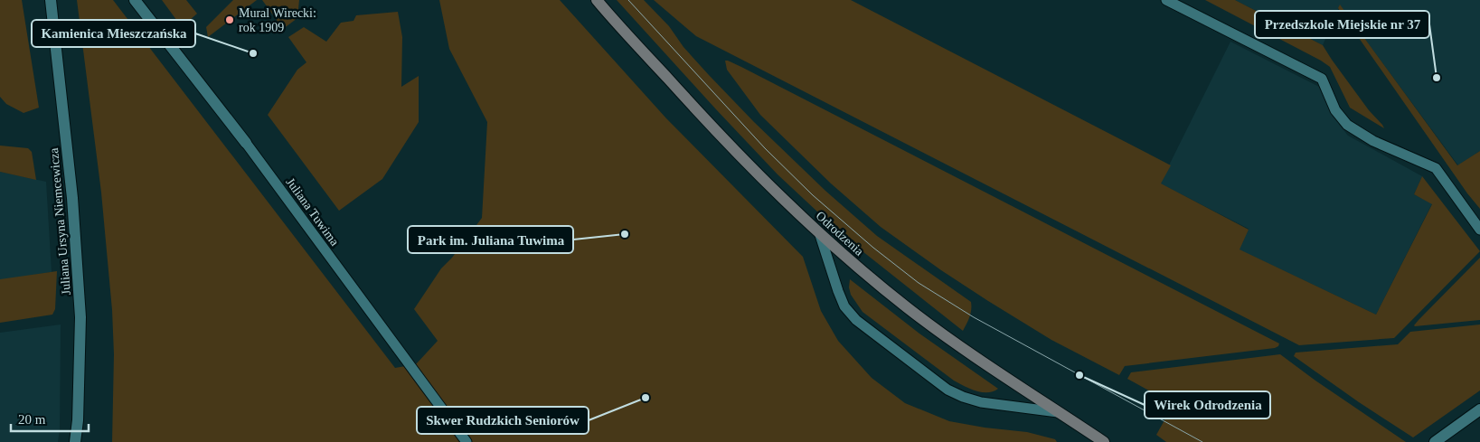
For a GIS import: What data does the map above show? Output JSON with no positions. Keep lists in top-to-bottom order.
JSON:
{
  "streets": {
    "street": ["Juliana Tuwima", "Juliana Ursyna Niemcewicza", "Odrodzenia"]
  },
  "places": [
    "Mural Wirecki: rok 1909",
    "Kamienica Mieszczańska",
    "Przedszkole Miejskie nr 37",
    "Park im. Juliana Tuwima",
    "Wirek Odrodzenia",
    "Skwer Rudzkich Seniorów"
  ],
  "scale_bar": "20 m"
}
